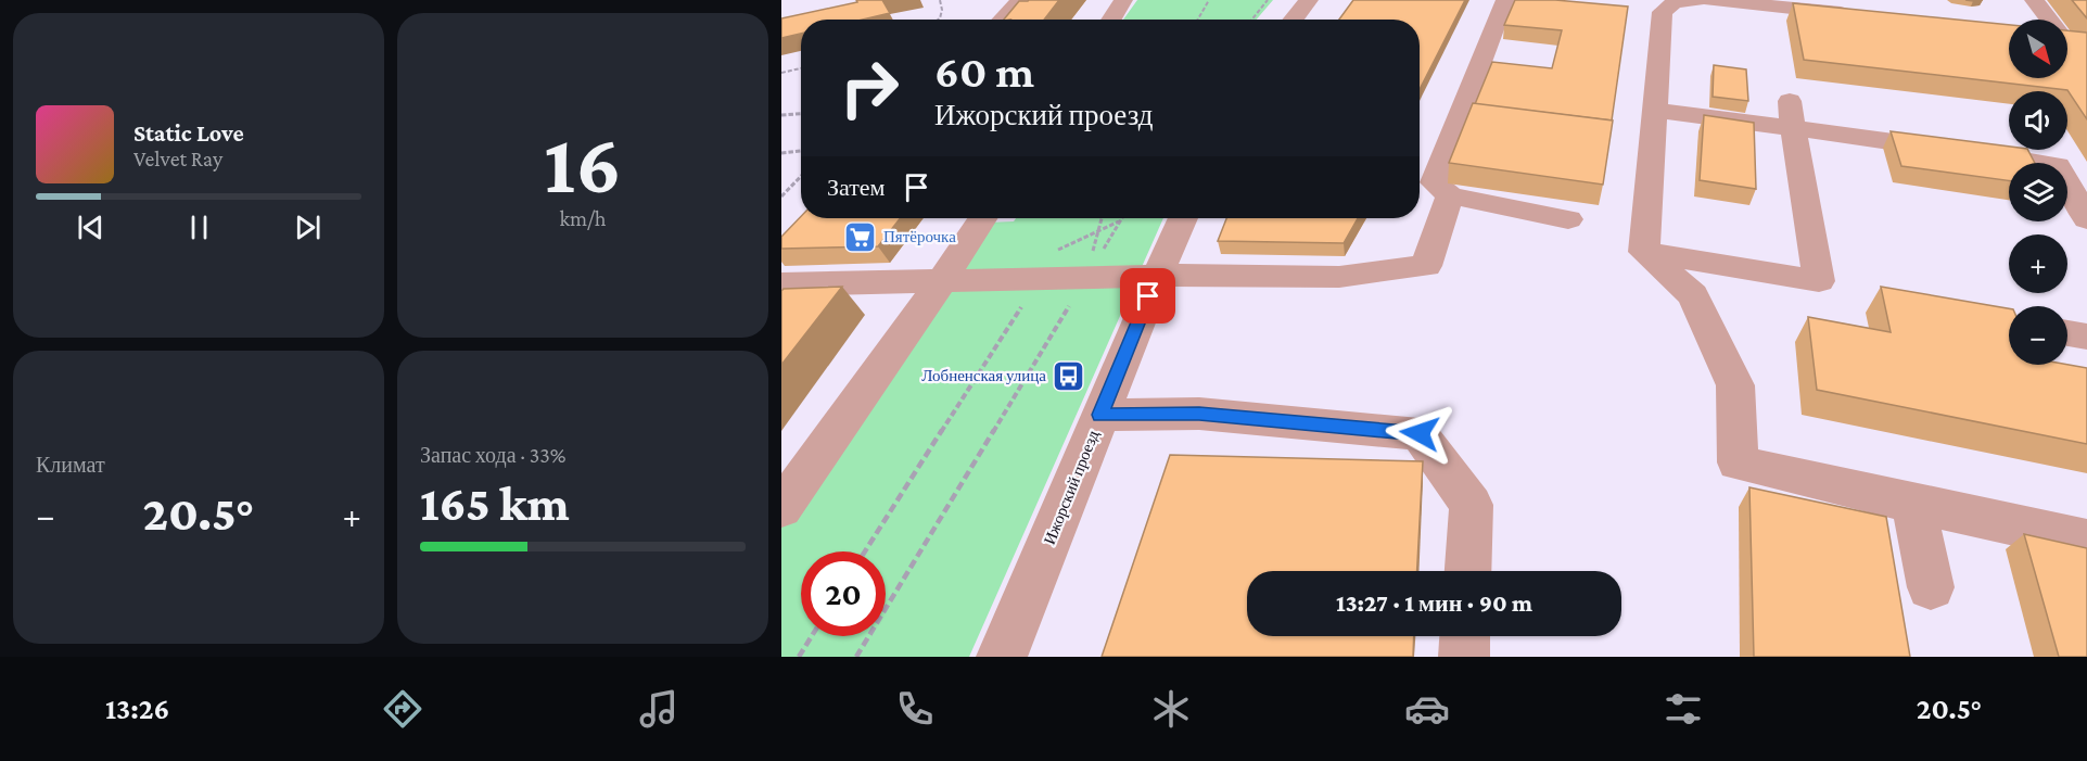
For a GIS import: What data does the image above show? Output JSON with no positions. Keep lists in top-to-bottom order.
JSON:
{
  "streets": {
    "street": ["Ижорский проезд"]
  },
  "places": {
    "supermarket": ["Пятёрочка"],
    "bus stop": ["Лобненская улица"]
  },
  "north": "bottom right",
  "page": {
    "tile": [
      ["16", "km/h"],
      "Климат",
      ["Запас хода · 33%", "165 km"]
    ],
    "map_buttons": ["+", "−"],
    "turn": ["60 m", "Ижорский проезд"],
    "song": ["Static Love", "Velvet Ray"],
    "then": "Затем",
    "heat": ["−", "20.5°", "+"],
    "limit": "20",
    "trip": "13:27 · 1 мин · 90 m",
    "tabs": ["13:26", "20.5°"]
  }
}
